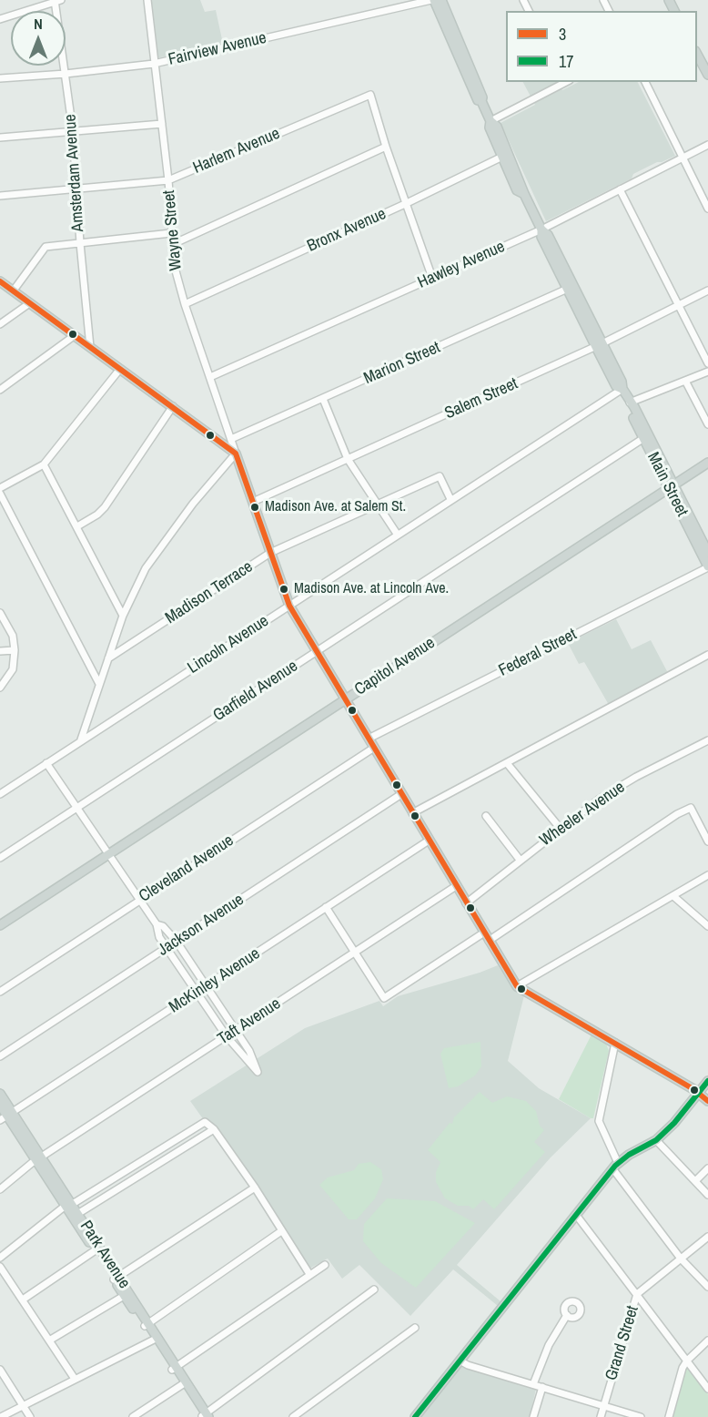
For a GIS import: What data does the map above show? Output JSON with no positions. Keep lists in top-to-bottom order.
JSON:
{
  "streets": {
    "main road": ["Main Street", "Capitol Avenue", "Park Avenue"],
    "street": [
      "Fairview Avenue",
      "Harlem Avenue",
      "Amsterdam Avenue",
      "Wayne Street",
      "Bronx Avenue",
      "Hawley Avenue",
      "Marion Street",
      "Salem Street",
      "Madison Terrace",
      "Lincoln Avenue",
      "Federal Street",
      "Garfield Avenue",
      "Wheeler Avenue",
      "Cleveland Avenue",
      "Jackson Avenue",
      "McKinley Avenue",
      "Taft Avenue",
      "Grand Street"
    ]
  },
  "crossings": [
    ["Fairview Avenue", "Amsterdam Avenue"],
    ["Fairview Avenue", "Wayne Street"],
    ["Fairview Avenue", "Main Street"],
    ["Harlem Avenue", "Amsterdam Avenue"],
    ["Harlem Avenue", "Wayne Street"],
    ["Wayne Street", "Bronx Avenue"],
    ["Wayne Street", "Hawley Avenue"],
    ["Wayne Street", "Marion Street"],
    ["Bronx Avenue", "Main Street"],
    ["Hawley Avenue", "Main Street"],
    ["Marion Street", "Main Street"],
    ["Salem Street", "Main Street"],
    ["Main Street", "Lincoln Avenue"],
    ["Main Street", "Federal Street"],
    ["Main Street", "Capitol Avenue"],
    ["Main Street", "Garfield Avenue"],
    ["Madison Terrace", "Lincoln Avenue"],
    ["McKinley Avenue", "Park Avenue"],
    ["Taft Avenue", "Park Avenue"]
  ],
  "places": ["Madison Ave. at Salem St.", "Madison Ave. at Lincoln Ave."],
  "lines": ["transit line 3", "transit line 17"],
  "legend": ["3", "17"],
  "north": "top"
}
